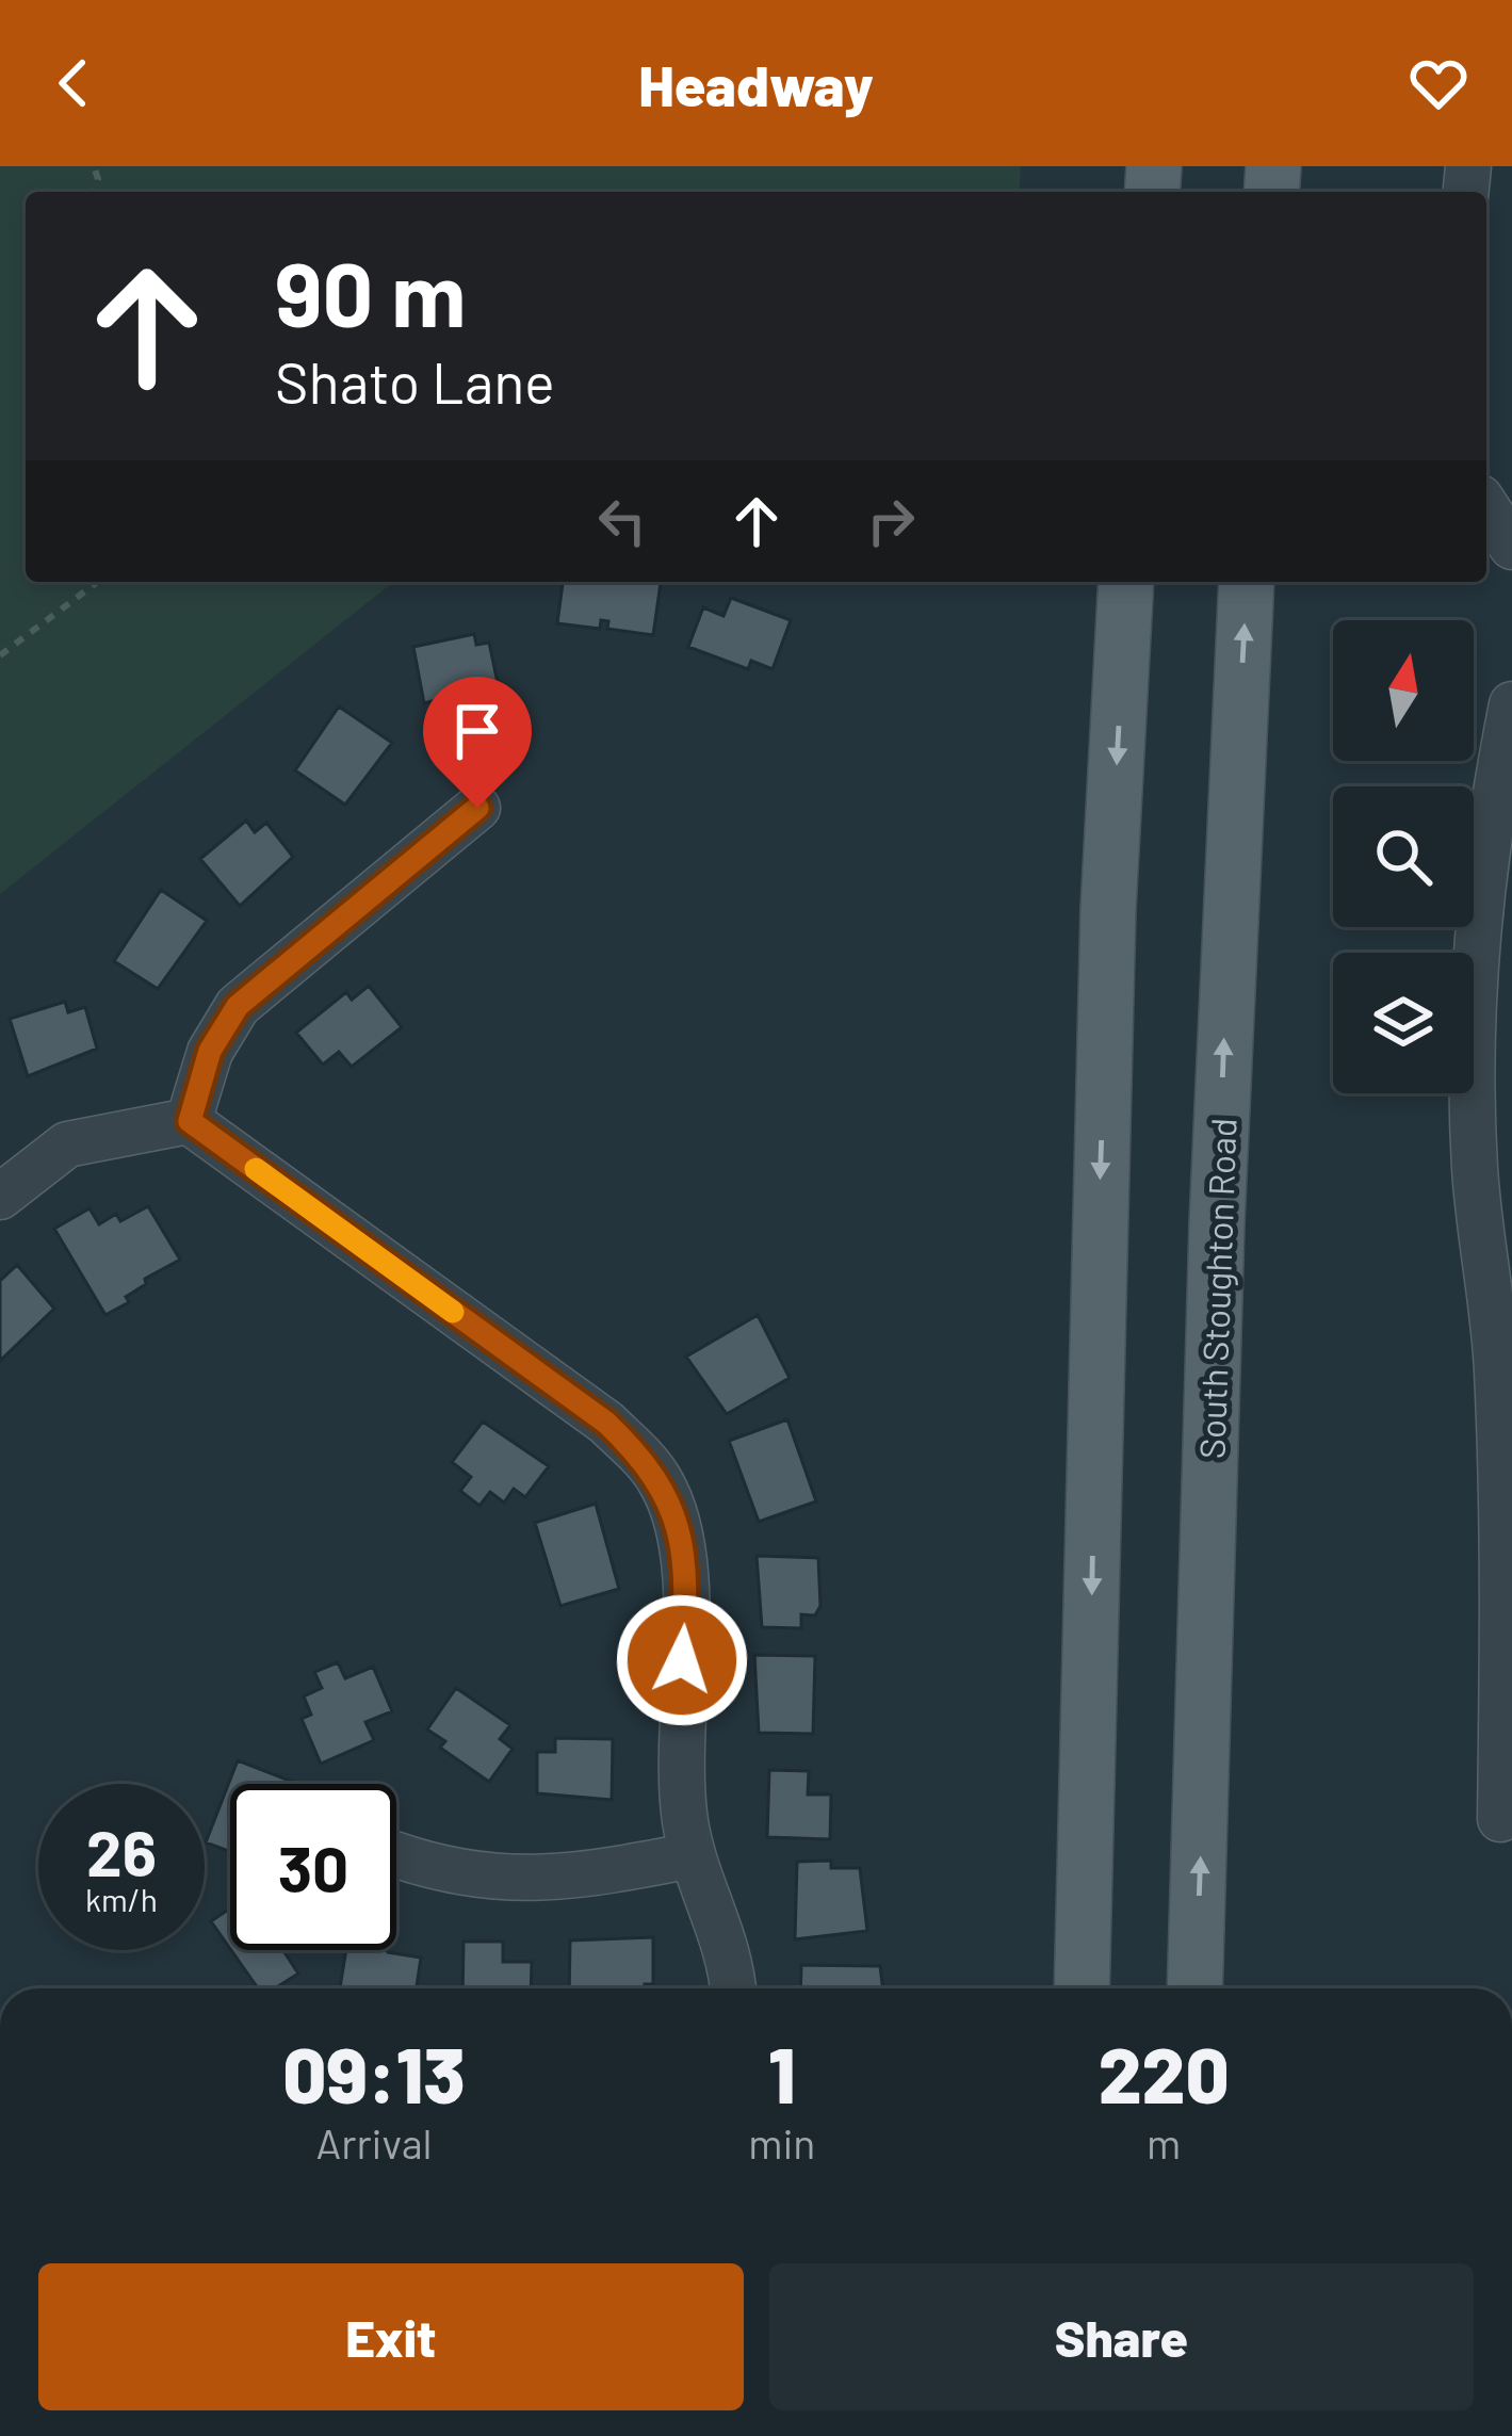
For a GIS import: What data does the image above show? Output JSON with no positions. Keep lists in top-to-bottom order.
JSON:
{
  "streets": {
    "main road": ["South Stoughton Road"]
  },
  "north": "top",
  "page": {
    "header": "Headway",
    "turn": ["90 m", "Shato Lane"],
    "speed": "26 km/h",
    "limit": "30",
    "eta": [
      "09:13",
      "Arrival",
      "1",
      "min",
      "220",
      "m"
    ],
    "buttons": ["Exit", "Share"]
  }
}
